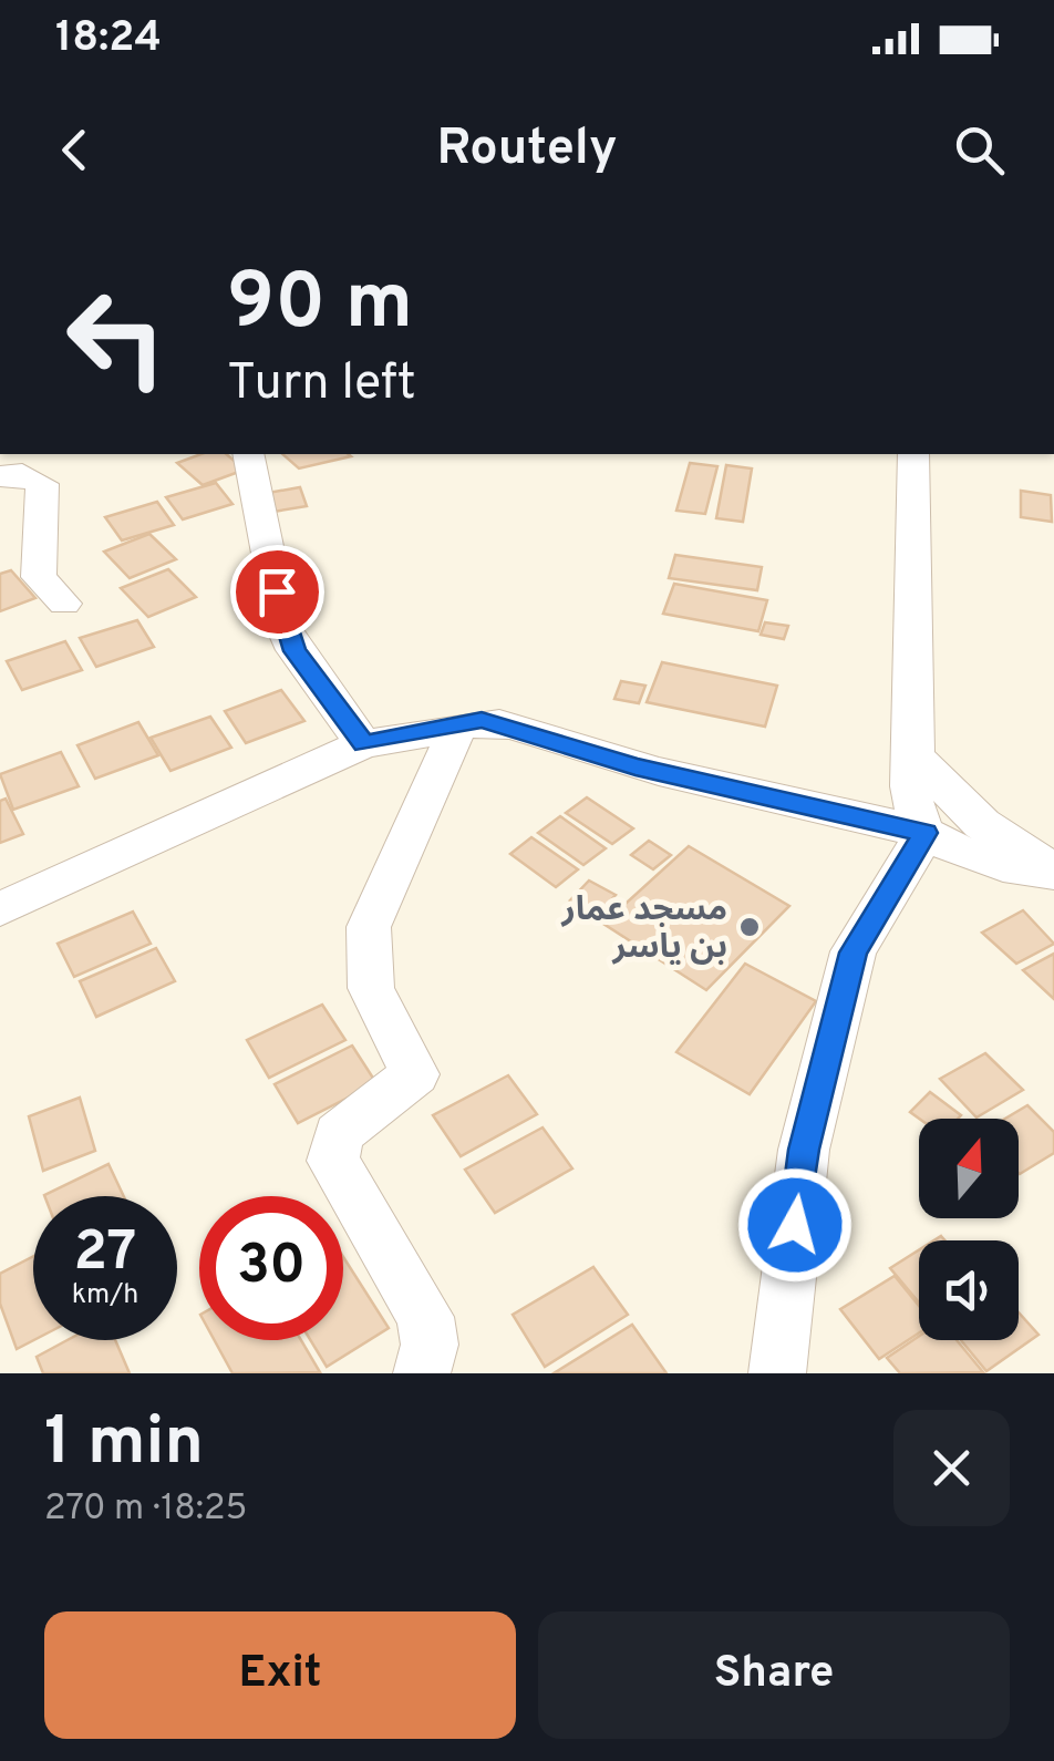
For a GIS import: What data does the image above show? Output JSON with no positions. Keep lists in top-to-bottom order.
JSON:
{
  "places": ["مسجد عمار بن ياسر"],
  "north": "top",
  "page": {
    "status": "18:24",
    "header": "Routely",
    "turn": ["90 m", "Turn left"],
    "speed": "27 km/h",
    "limit": "30",
    "heading": ["1 min", "270 m · 18:25"],
    "buttons": ["Exit", "Share"]
  }
}
